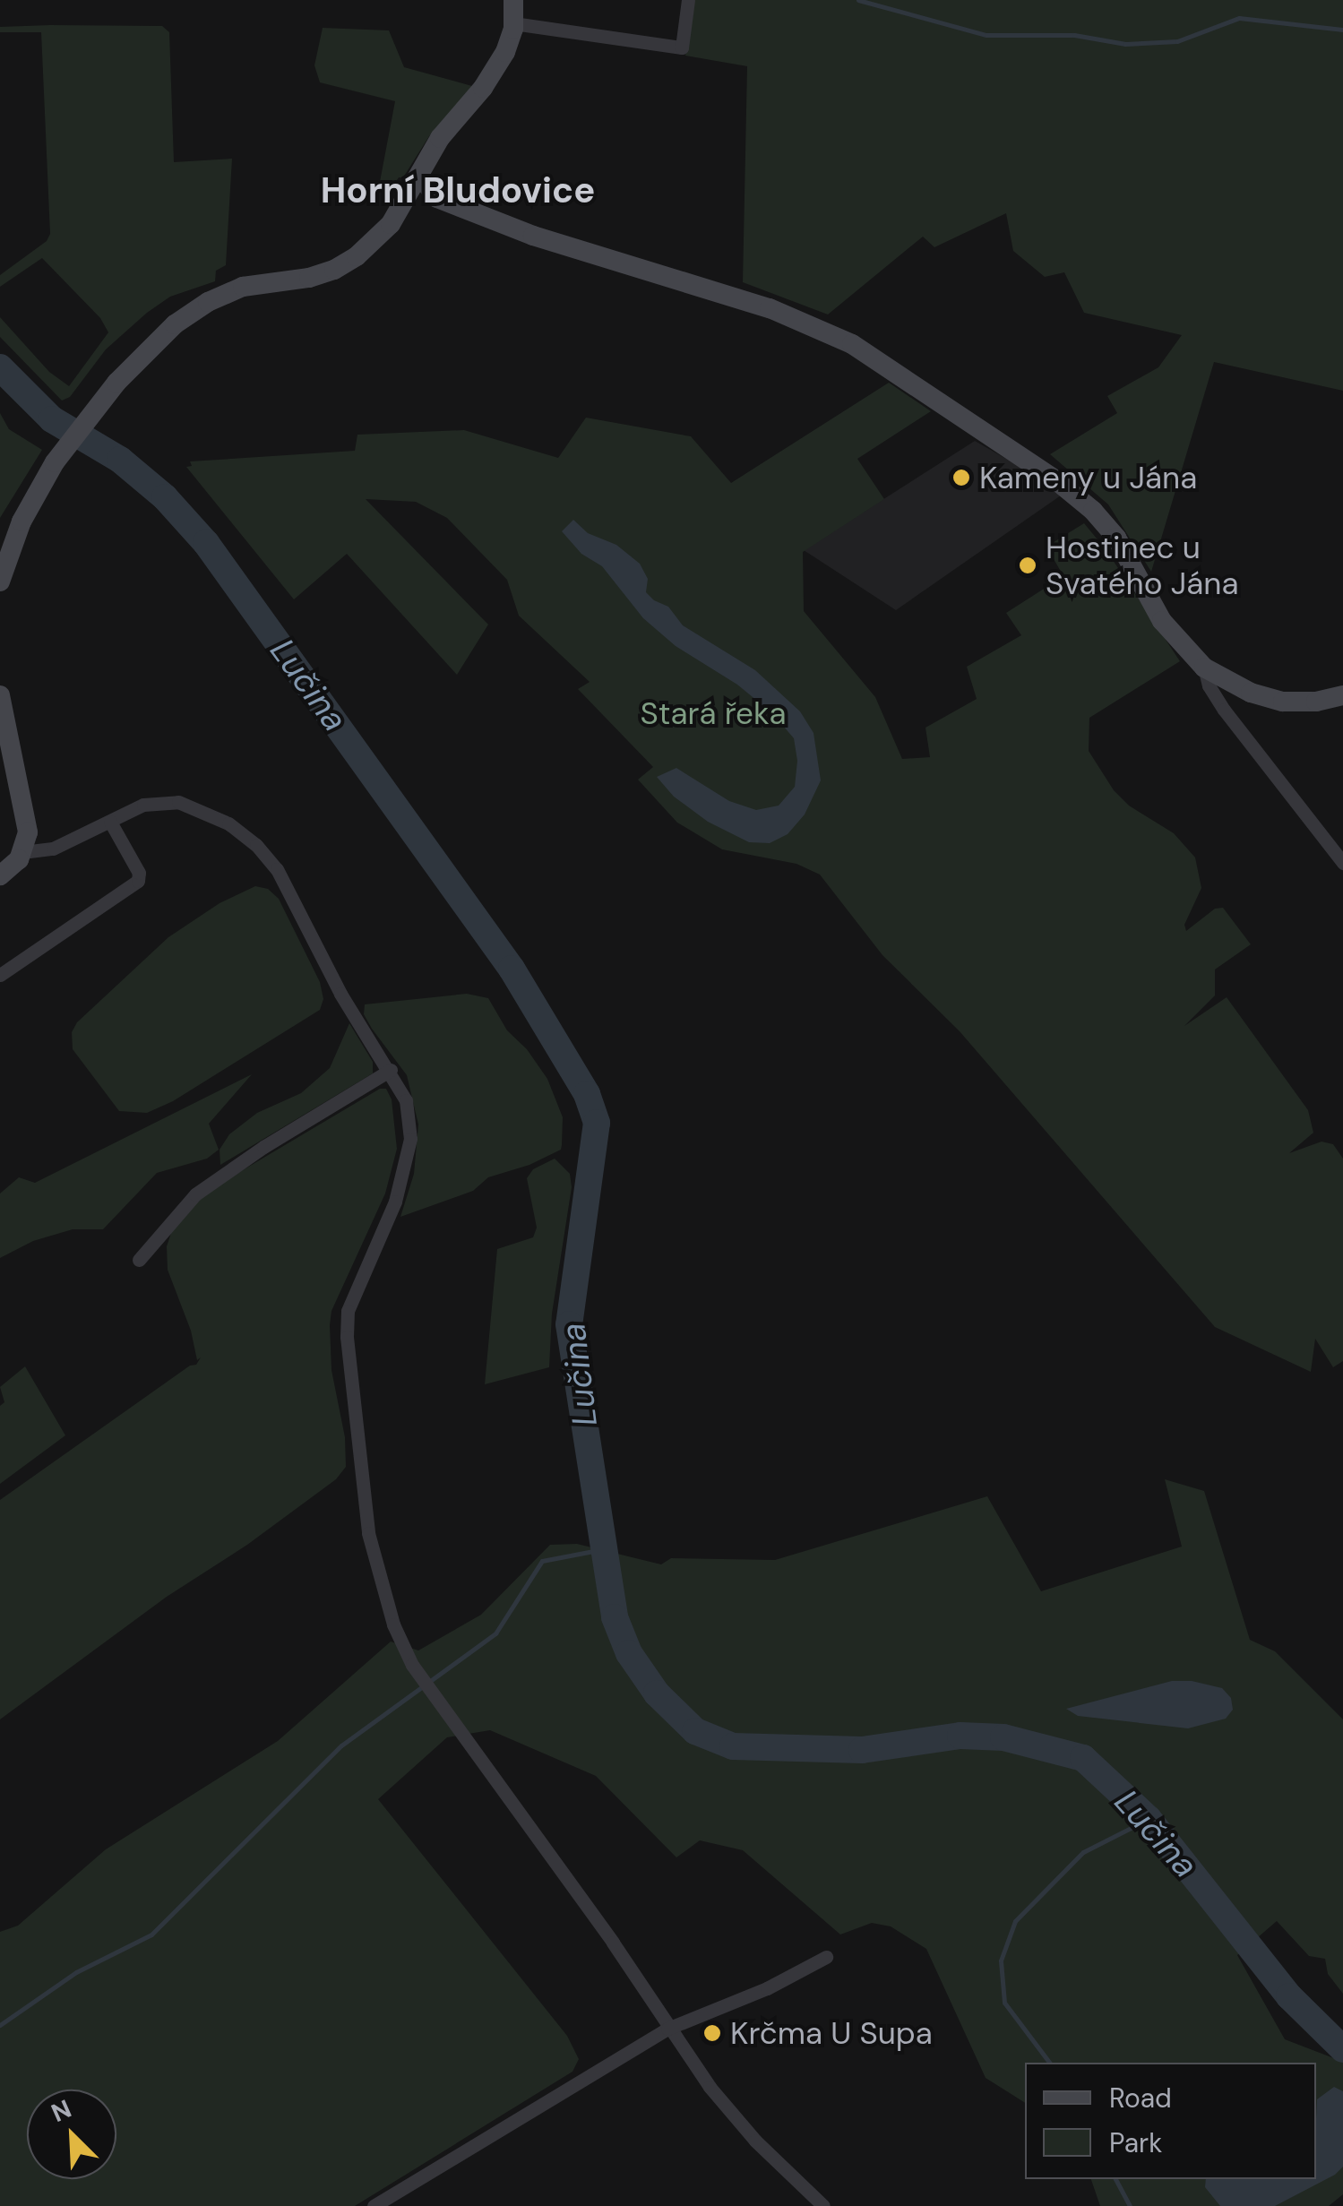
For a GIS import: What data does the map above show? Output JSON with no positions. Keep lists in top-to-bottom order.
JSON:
{
  "districts": ["Horní Bludovice"],
  "water": ["Lučina"],
  "parks": ["Stará řeka"],
  "places": ["Kameny u Jána", "Hostinec u Svatého Jána", "Krčma U Supa"],
  "legend": ["Road", "Park"],
  "north": "top left"
}
